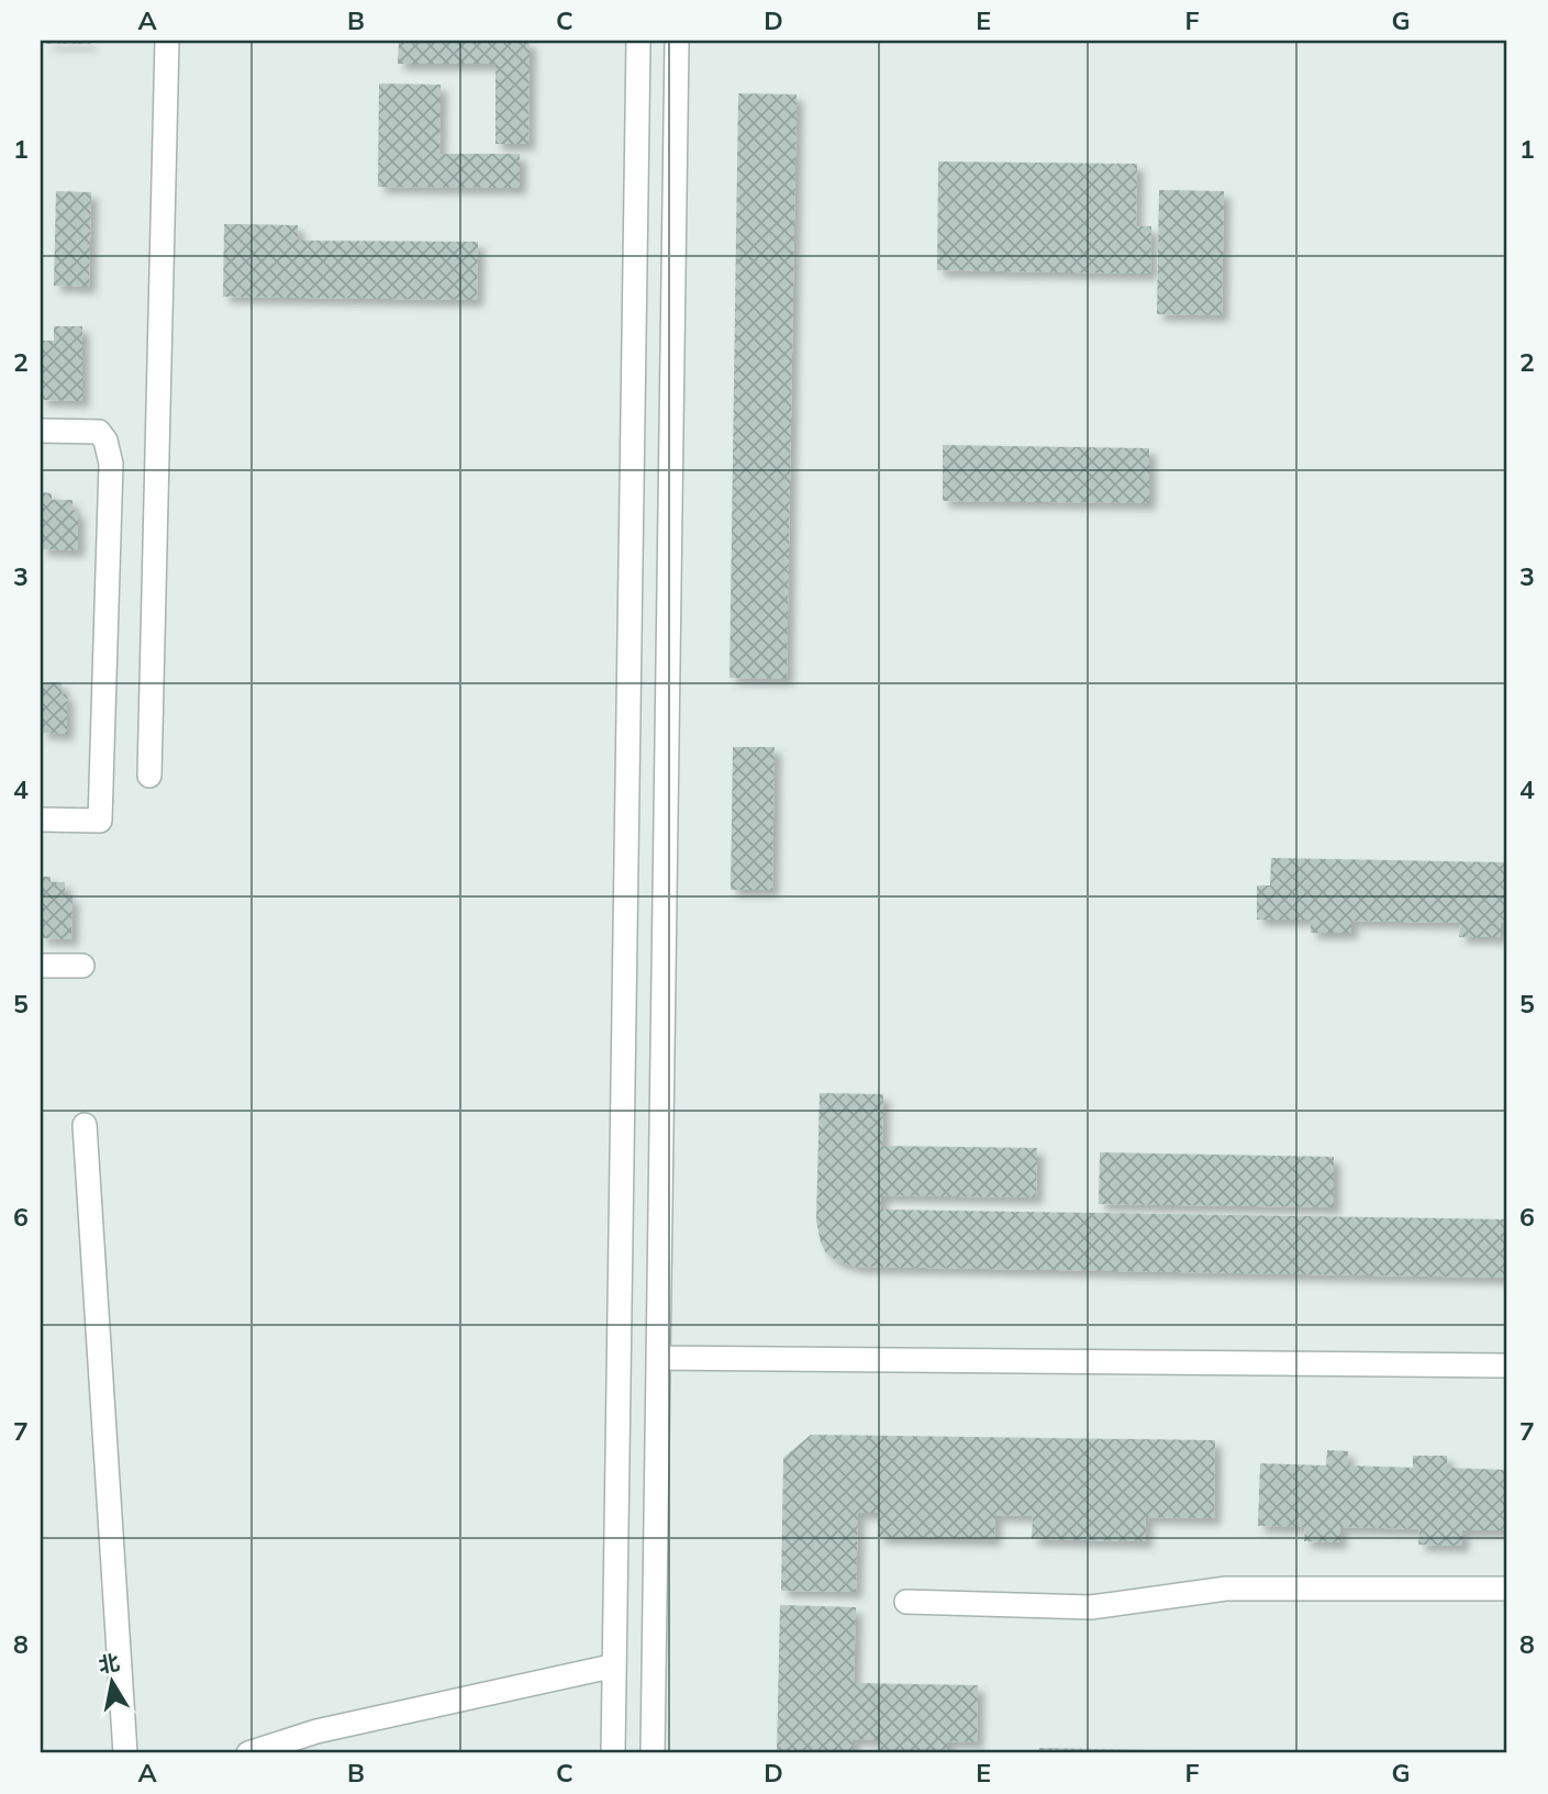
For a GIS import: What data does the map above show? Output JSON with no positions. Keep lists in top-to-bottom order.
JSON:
{
  "north": "top",
  "grid": {
    "columns": [
      "A",
      "B",
      "C",
      "D",
      "E",
      "F",
      "G"
    ],
    "rows": [
      "1",
      "2",
      "3",
      "4",
      "5",
      "6",
      "7",
      "8"
    ]
  }
}
